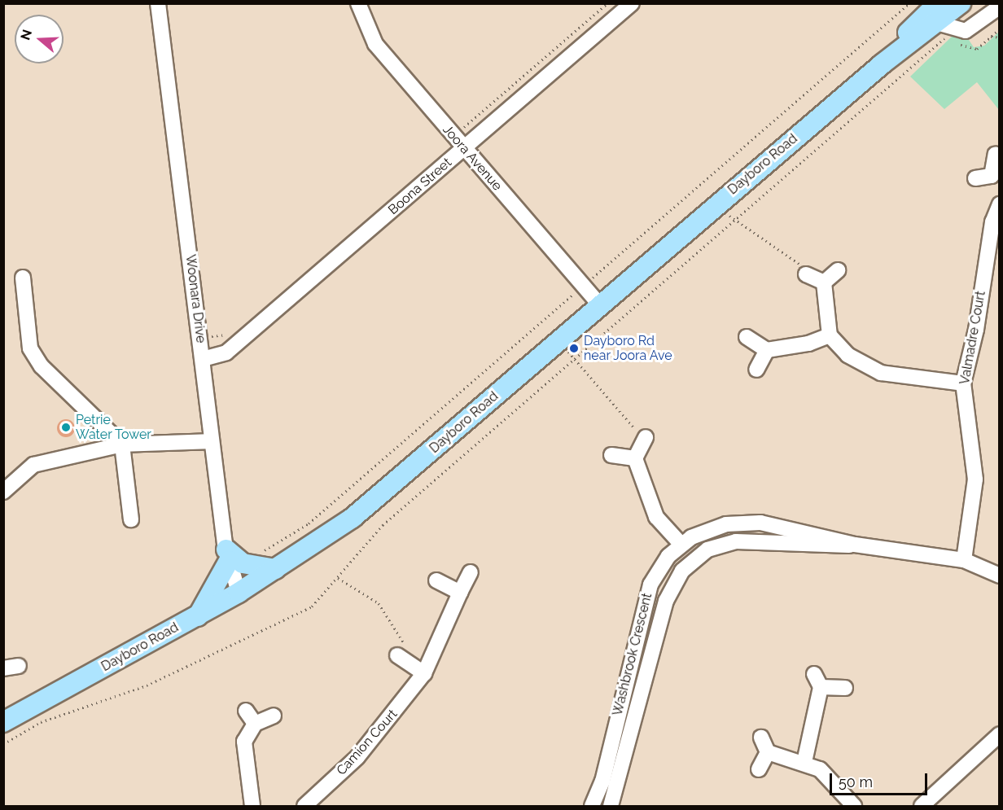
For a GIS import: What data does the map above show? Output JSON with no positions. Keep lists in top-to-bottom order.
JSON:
{
  "streets": {
    "main road": ["Dayboro Road"],
    "street": [
      "Joora Avenue",
      "Boona Street",
      "Woonara Drive",
      "Valmadre Court",
      "Washbrook Crescent",
      "Camion Court"
    ]
  },
  "crossings": [
    ["Joora Avenue", "Dayboro Road"],
    ["Joora Avenue", "Boona Street"],
    ["Dayboro Road", "Woonara Drive"],
    ["Boona Street", "Woonara Drive"],
    ["Valmadre Court", "Washbrook Crescent"]
  ],
  "places": ["Dayboro Rd near Joora Ave", "Petrie Water Tower"],
  "scale_bar": "50 m",
  "north": "left"
}
